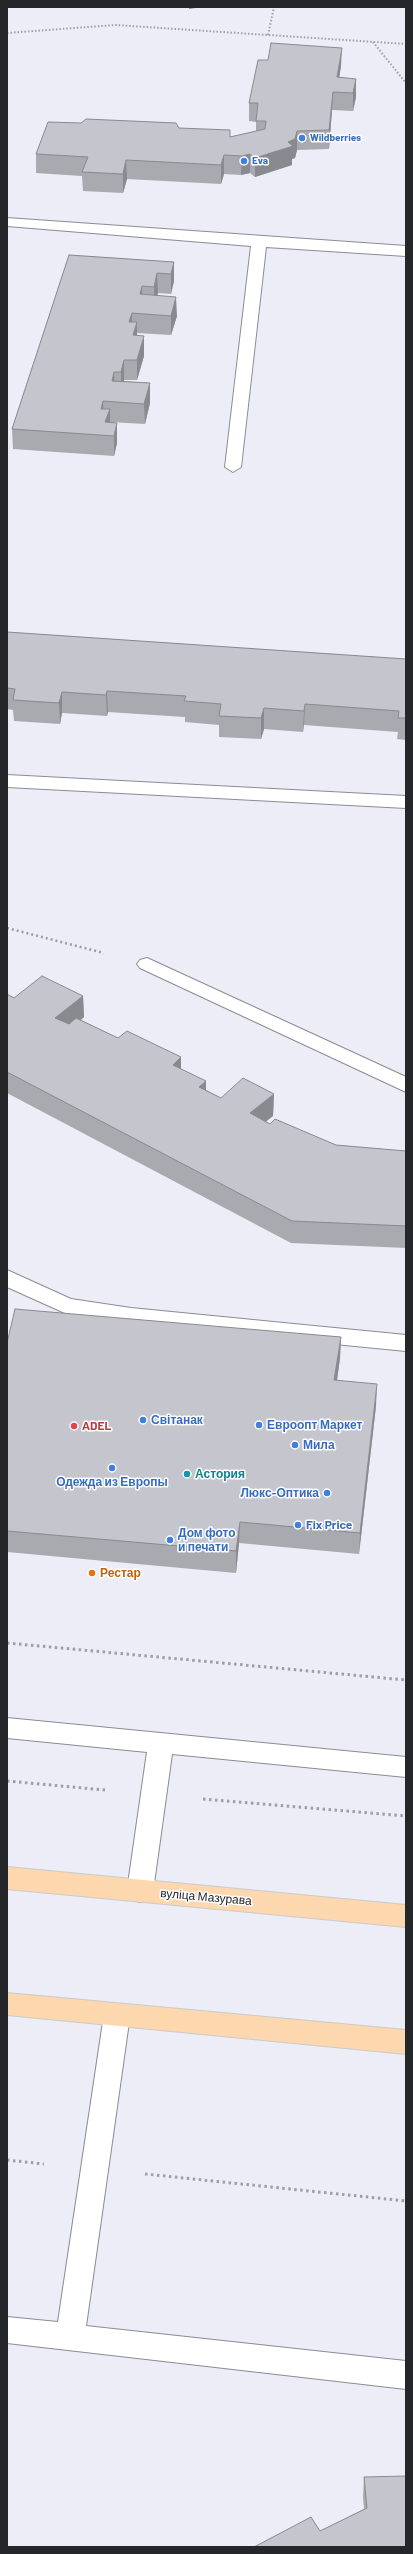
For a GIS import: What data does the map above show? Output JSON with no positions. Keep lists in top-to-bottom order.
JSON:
{
  "streets": {
    "main road": ["вуліца Мазурава"]
  },
  "places": [
    "Wildberries",
    "Eva",
    "Світанак",
    "Евроопт Маркет",
    "ADEL",
    "Мила",
    "Одежда из Европы",
    "Астория",
    "Люкс-Оптика",
    "Fix Price",
    "Дом фото и печати",
    "Рестар"
  ]
}
